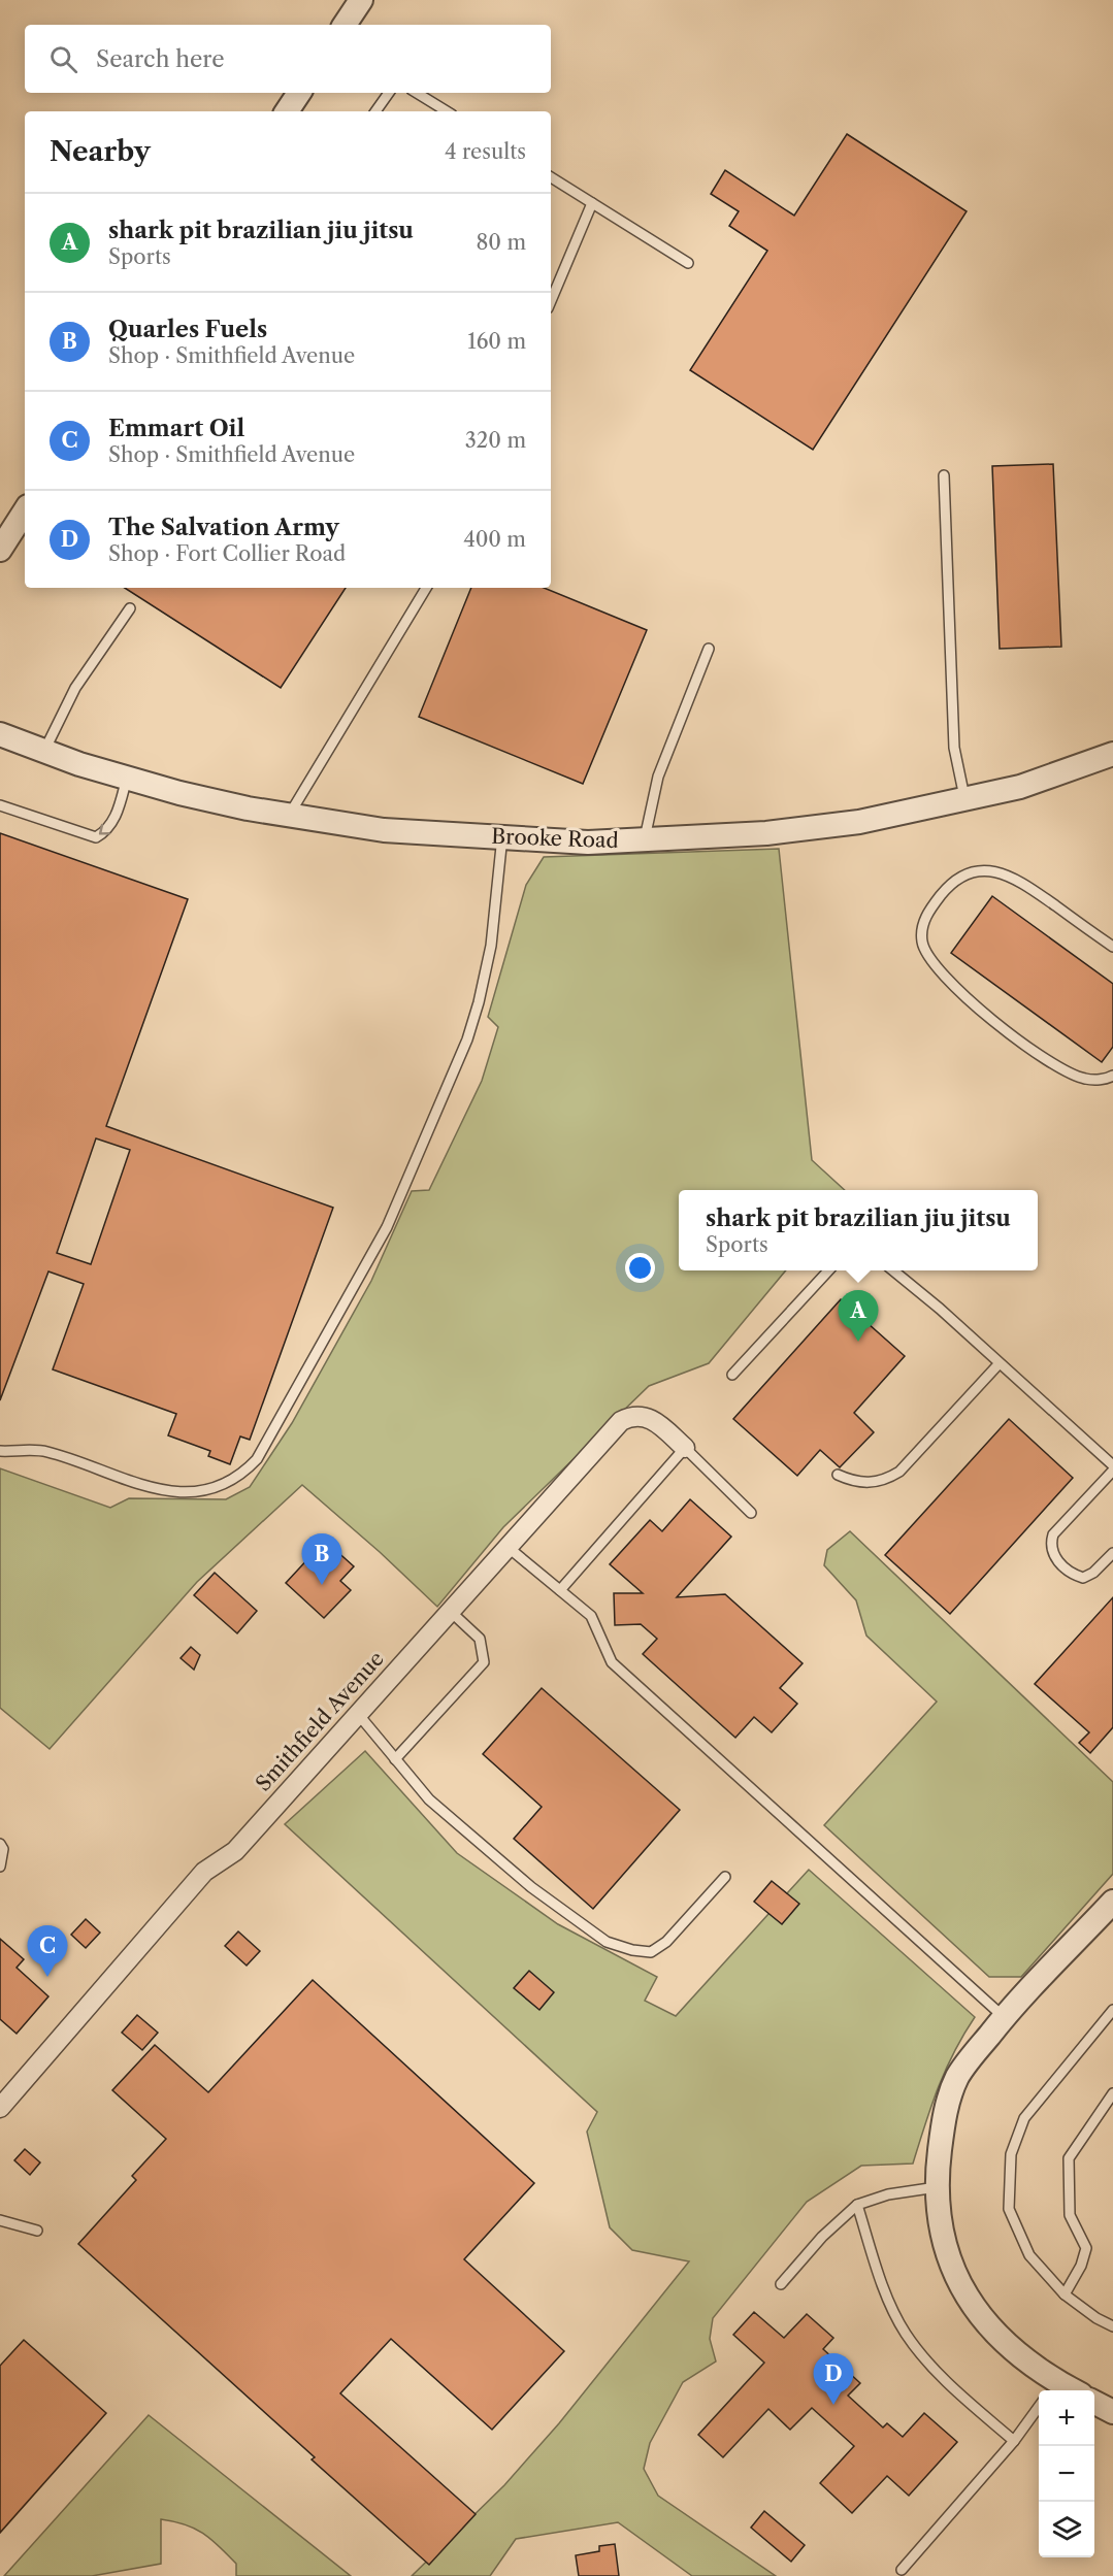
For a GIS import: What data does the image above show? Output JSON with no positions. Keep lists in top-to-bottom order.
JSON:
{
  "streets": {
    "street": ["Brooke Road", "Smithfield Avenue"]
  },
  "page": {
    "search": "Search here",
    "heading": ["Nearby", "4 results"],
    "list": [
      {
        "mark": "A",
        "name": "shark pit brazilian jiu jitsu",
        "note": "Sports",
        "value": "80 m"
      },
      {
        "mark": "B",
        "name": "Quarles Fuels",
        "note": "Shop · Smithfield Avenue",
        "value": "160 m"
      },
      {
        "mark": "C",
        "name": "Emmart Oil",
        "note": "Shop · Smithfield Avenue",
        "value": "320 m"
      },
      {
        "mark": "D",
        "name": "The Salvation Army",
        "note": "Shop · Fort Collier Road",
        "value": "400 m"
      }
    ],
    "popup": ["shark pit brazilian jiu jitsu", "Sports"],
    "pins": [
      "A",
      "B",
      "C",
      "D"
    ],
    "map_buttons": ["+", "−"]
  }
}
